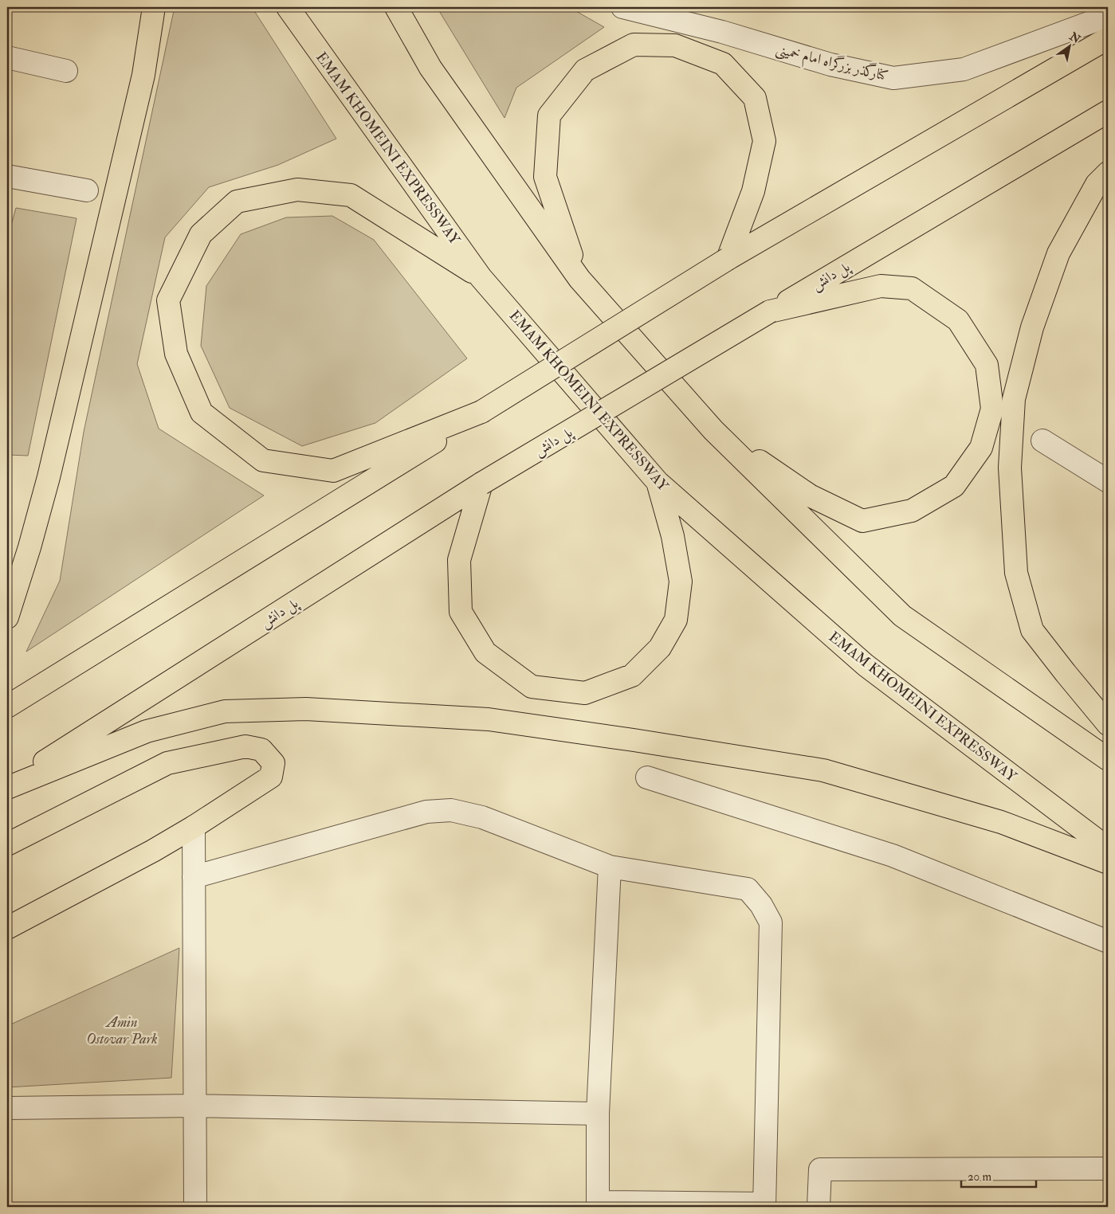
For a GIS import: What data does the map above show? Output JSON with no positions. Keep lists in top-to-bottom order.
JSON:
{
  "streets": {
    "highway": ["EMAM KHOMEINI EXPRESSWAY", "پل دانش"],
    "street": ["کنارگذر بزرگراه امام خمینی"]
  },
  "parks": ["Amin Ostovar Park"],
  "scale_bar": "20 m",
  "north": "top right"
}
